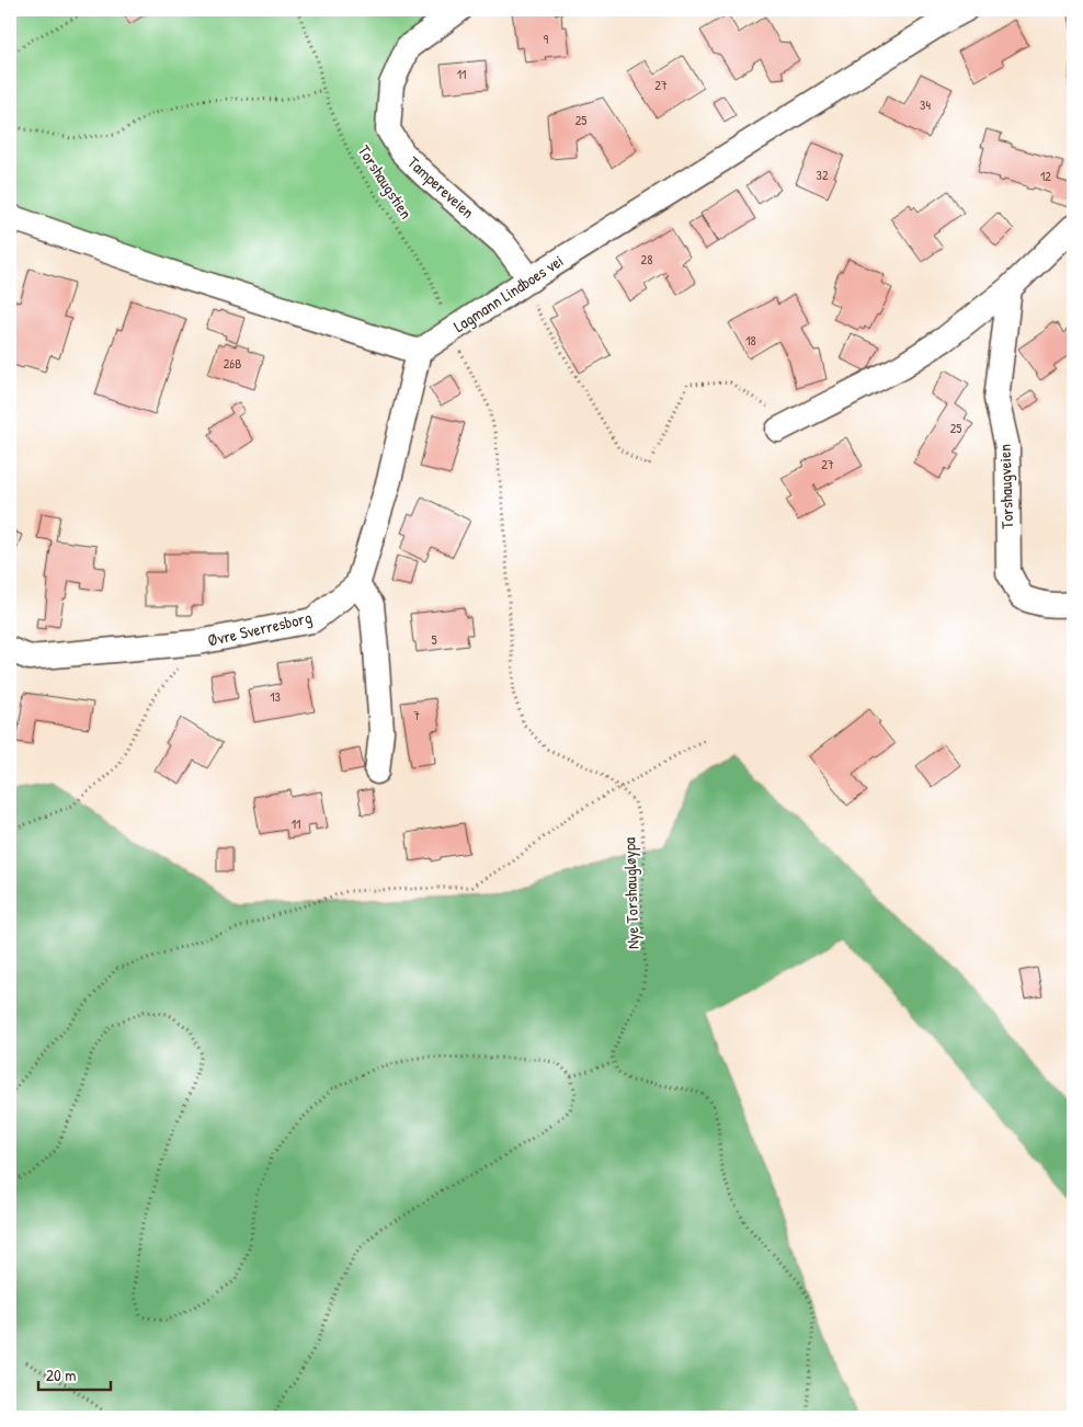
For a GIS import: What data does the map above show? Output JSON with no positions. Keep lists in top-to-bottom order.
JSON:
{
  "streets": {
    "street": [
      "Tampereveien",
      "Lagmann Lindboes vei",
      "Torshaugveien",
      "Øvre Sverresborg"
    ],
    "path": ["Torshaugstien", "Nye Torshaugløypa"]
  },
  "crossings": [
    ["Torshaugstien", "Lagmann Lindboes vei"],
    ["Torshaugstien", "Nye Torshaugløypa"],
    ["Tampereveien", "Lagmann Lindboes vei"],
    ["Lagmann Lindboes vei", "Nye Torshaugløypa"]
  ],
  "house_numbers": [
    "9",
    "11",
    "27",
    "34",
    "25",
    "32",
    "12",
    "28",
    "18",
    "26B",
    "25",
    "27",
    "5",
    "13",
    "7",
    "11"
  ],
  "scale_bar": "20 m"
}
